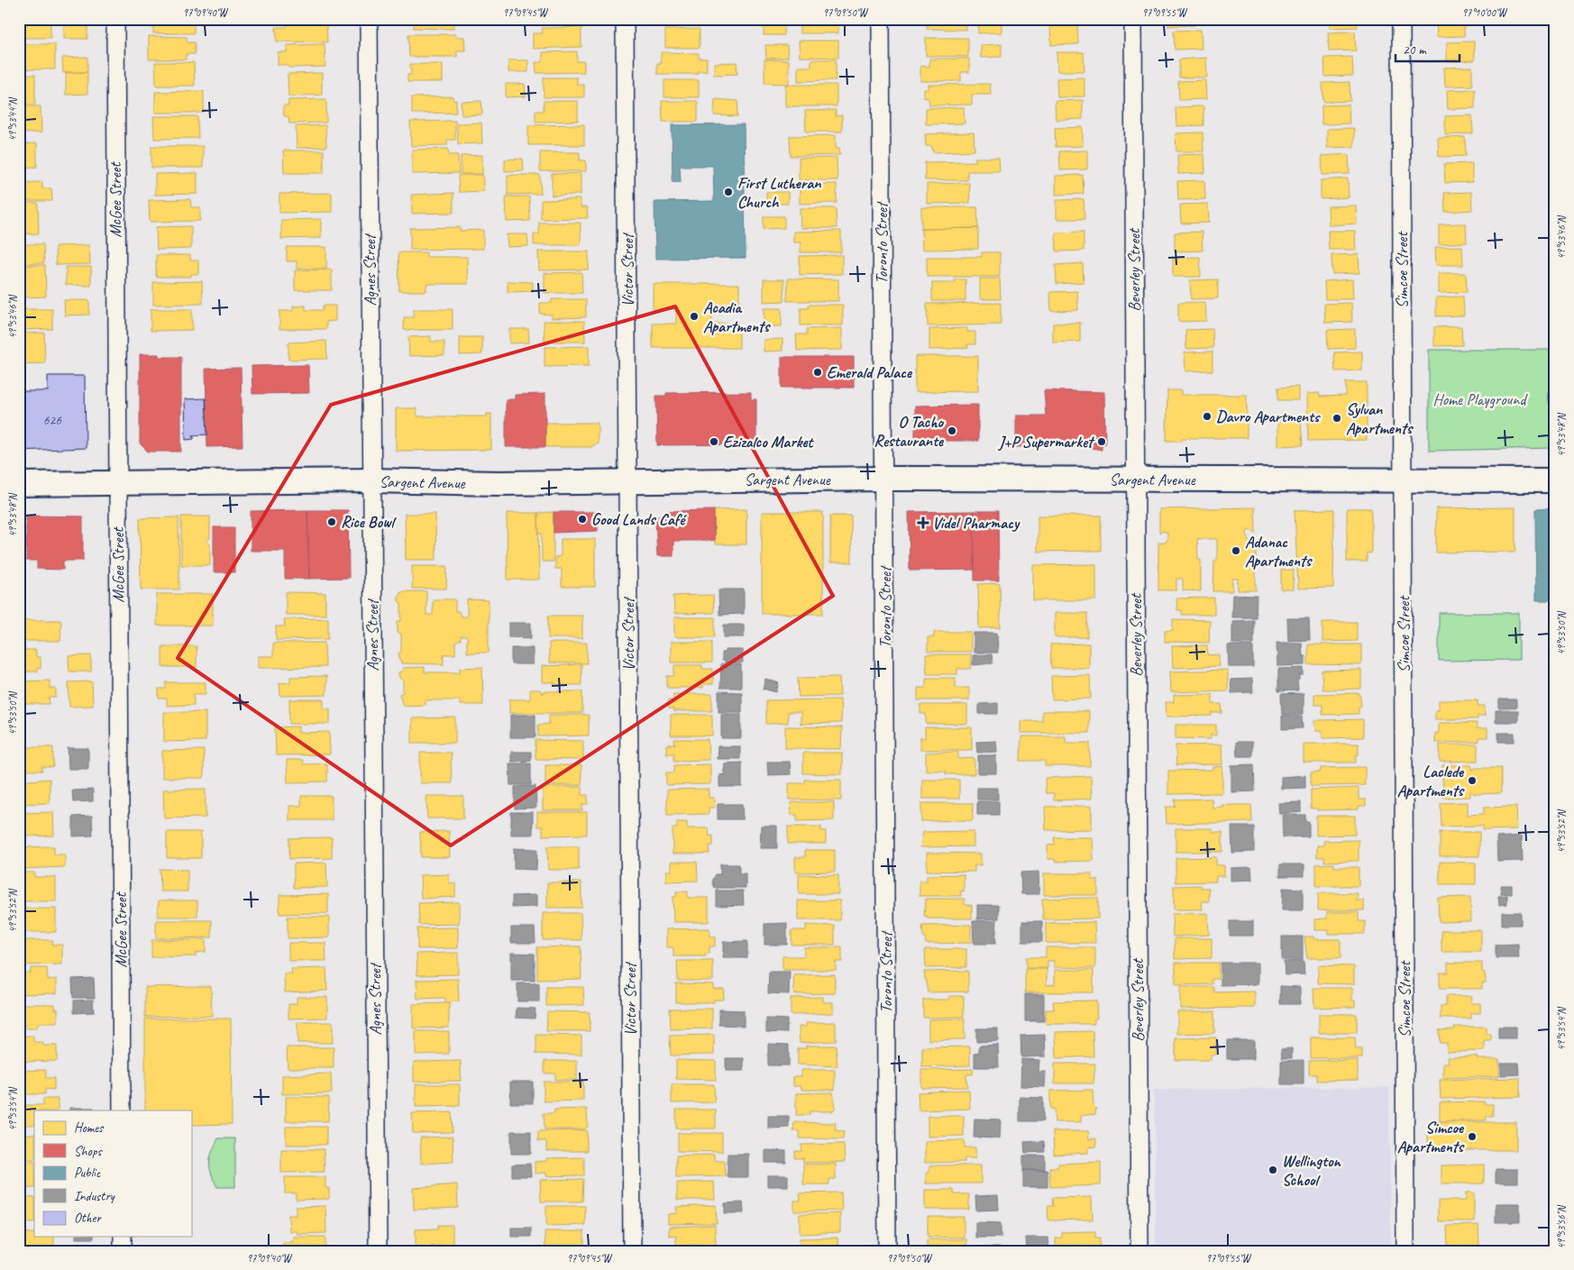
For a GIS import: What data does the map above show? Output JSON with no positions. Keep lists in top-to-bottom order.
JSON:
{
  "streets": {
    "main road": ["Sargent Avenue"],
    "street": [
      "McGee Street",
      "Toronto Street",
      "Agnes Street",
      "Victor Street",
      "Beverley Street",
      "Simcoe Street"
    ]
  },
  "crossings": [
    ["McGee Street", "Sargent Avenue"],
    ["Toronto Street", "Sargent Avenue"],
    ["Agnes Street", "Sargent Avenue"],
    ["Victor Street", "Sargent Avenue"],
    ["Beverley Street", "Sargent Avenue"],
    ["Simcoe Street", "Sargent Avenue"]
  ],
  "parks": ["Home Playground"],
  "places": {
    "other": [
      "First Lutheran Church",
      "Acadia Apartments",
      "Emerald Palace",
      "Davro Apartments",
      "Sylvan Apartments",
      "O Tacho Restaurante",
      "Ezizalco Market",
      "J+P Supermarket",
      "Good Lands Café",
      "Rice Bowl",
      "Adanac Apartments",
      "Laclede Apartments",
      "Simcoe Apartments",
      "Wellington School"
    ],
    "health": ["Videl Pharmacy"]
  },
  "house_numbers": ["626"],
  "legend": [
    "Homes",
    "Shops",
    "Public",
    "Industry",
    "Other"
  ],
  "scale_bar": "20 m",
  "coordinates": [
    "97°09'40\"W",
    "97°09'45\"W",
    "97°09'50\"W",
    "97°09'55\"W",
    "97°10'00\"W",
    "49°53'44\"N",
    "49°53'46\"N",
    "49°53'48\"N",
    "49°53'50\"N",
    "49°53'52\"N",
    "49°53'54\"N",
    "49°53'56\"N"
  ]
}
